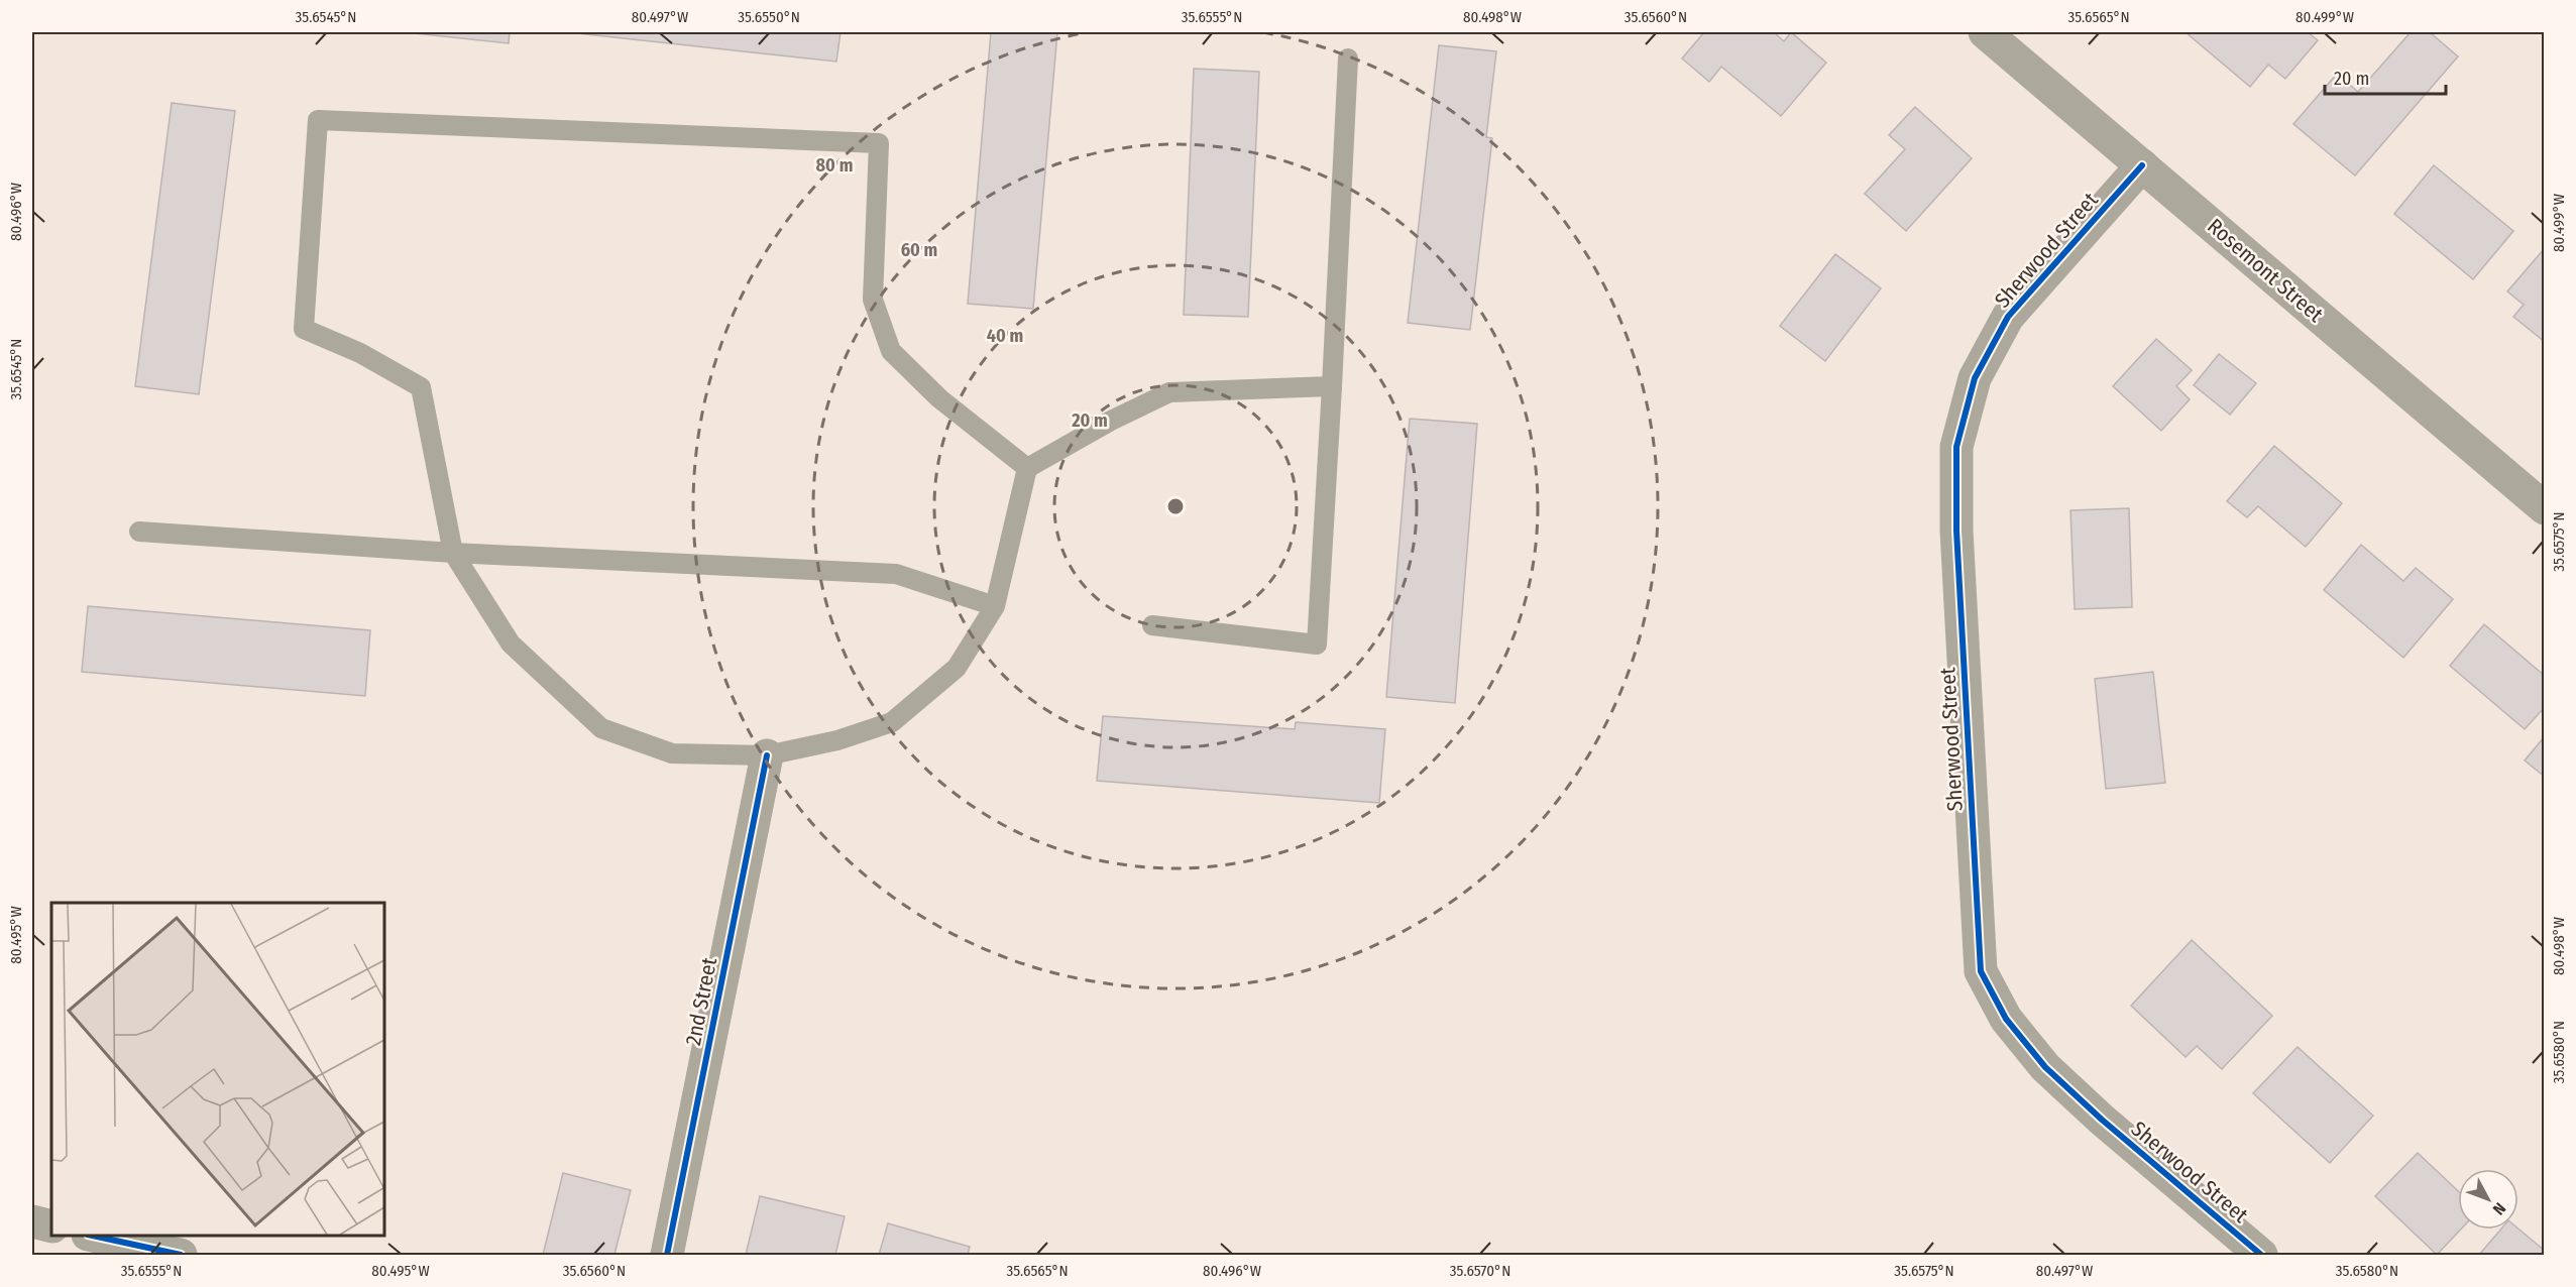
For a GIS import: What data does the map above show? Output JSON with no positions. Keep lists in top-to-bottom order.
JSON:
{
  "streets": {
    "street": ["Sherwood Street", "Rosemont Street", "2nd Street"]
  },
  "crossings": [
    ["Sherwood Street", "Rosemont Street"]
  ],
  "scale_bar": "20 m",
  "north": "bottom right",
  "coordinates": [
    "35.6545°N",
    "80.497°W",
    "35.6550°N",
    "35.6555°N",
    "80.498°W",
    "35.6560°N",
    "35.6565°N",
    "80.499°W",
    "80.496°W",
    "35.6575°N",
    "80.495°W",
    "35.6580°N",
    "35.6570°N"
  ],
  "rings": [
    "80 m",
    "60 m",
    "40 m",
    "20 m"
  ]
}
